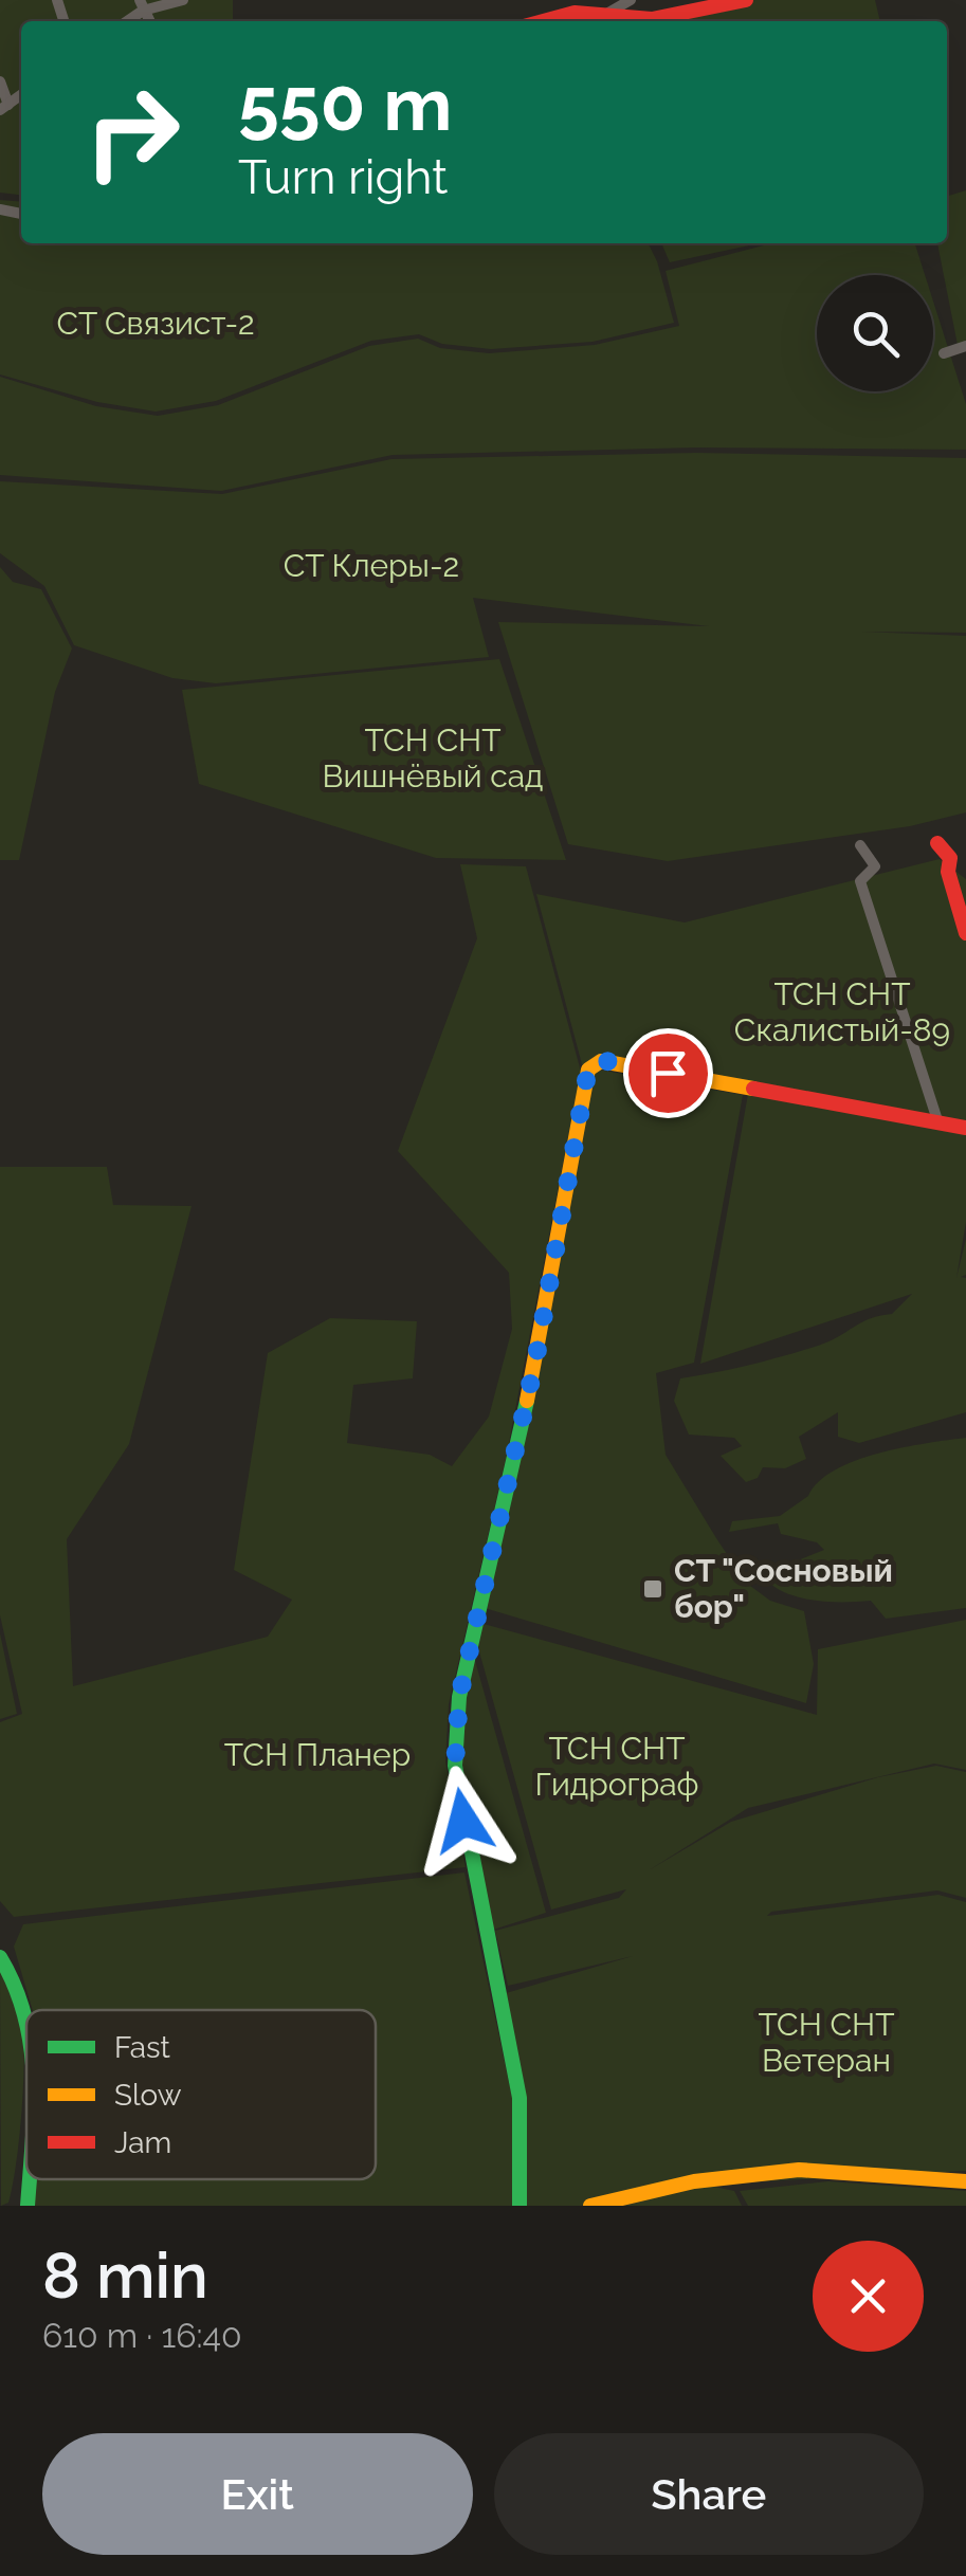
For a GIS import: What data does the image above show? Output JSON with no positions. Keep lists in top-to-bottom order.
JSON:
{
  "parks": [
    "СТ Связист-2",
    "СТ Клеры-2",
    "ТСН СНТ Вишнёвый сад",
    "ТСН СНТ Скалистый-89",
    "ТСН СНТ Гидрограф",
    "ТСН Планер",
    "ТСН СНТ Ветеран"
  ],
  "places": {
    "transit": ["СТ \"Сосновый бор\""]
  },
  "legend": ["Fast", "Slow", "Jam"],
  "page": {
    "turn": ["550 m", "Turn right"],
    "heading": ["8 min", "610 m · 16:40"],
    "buttons": ["Exit", "Share"]
  }
}
